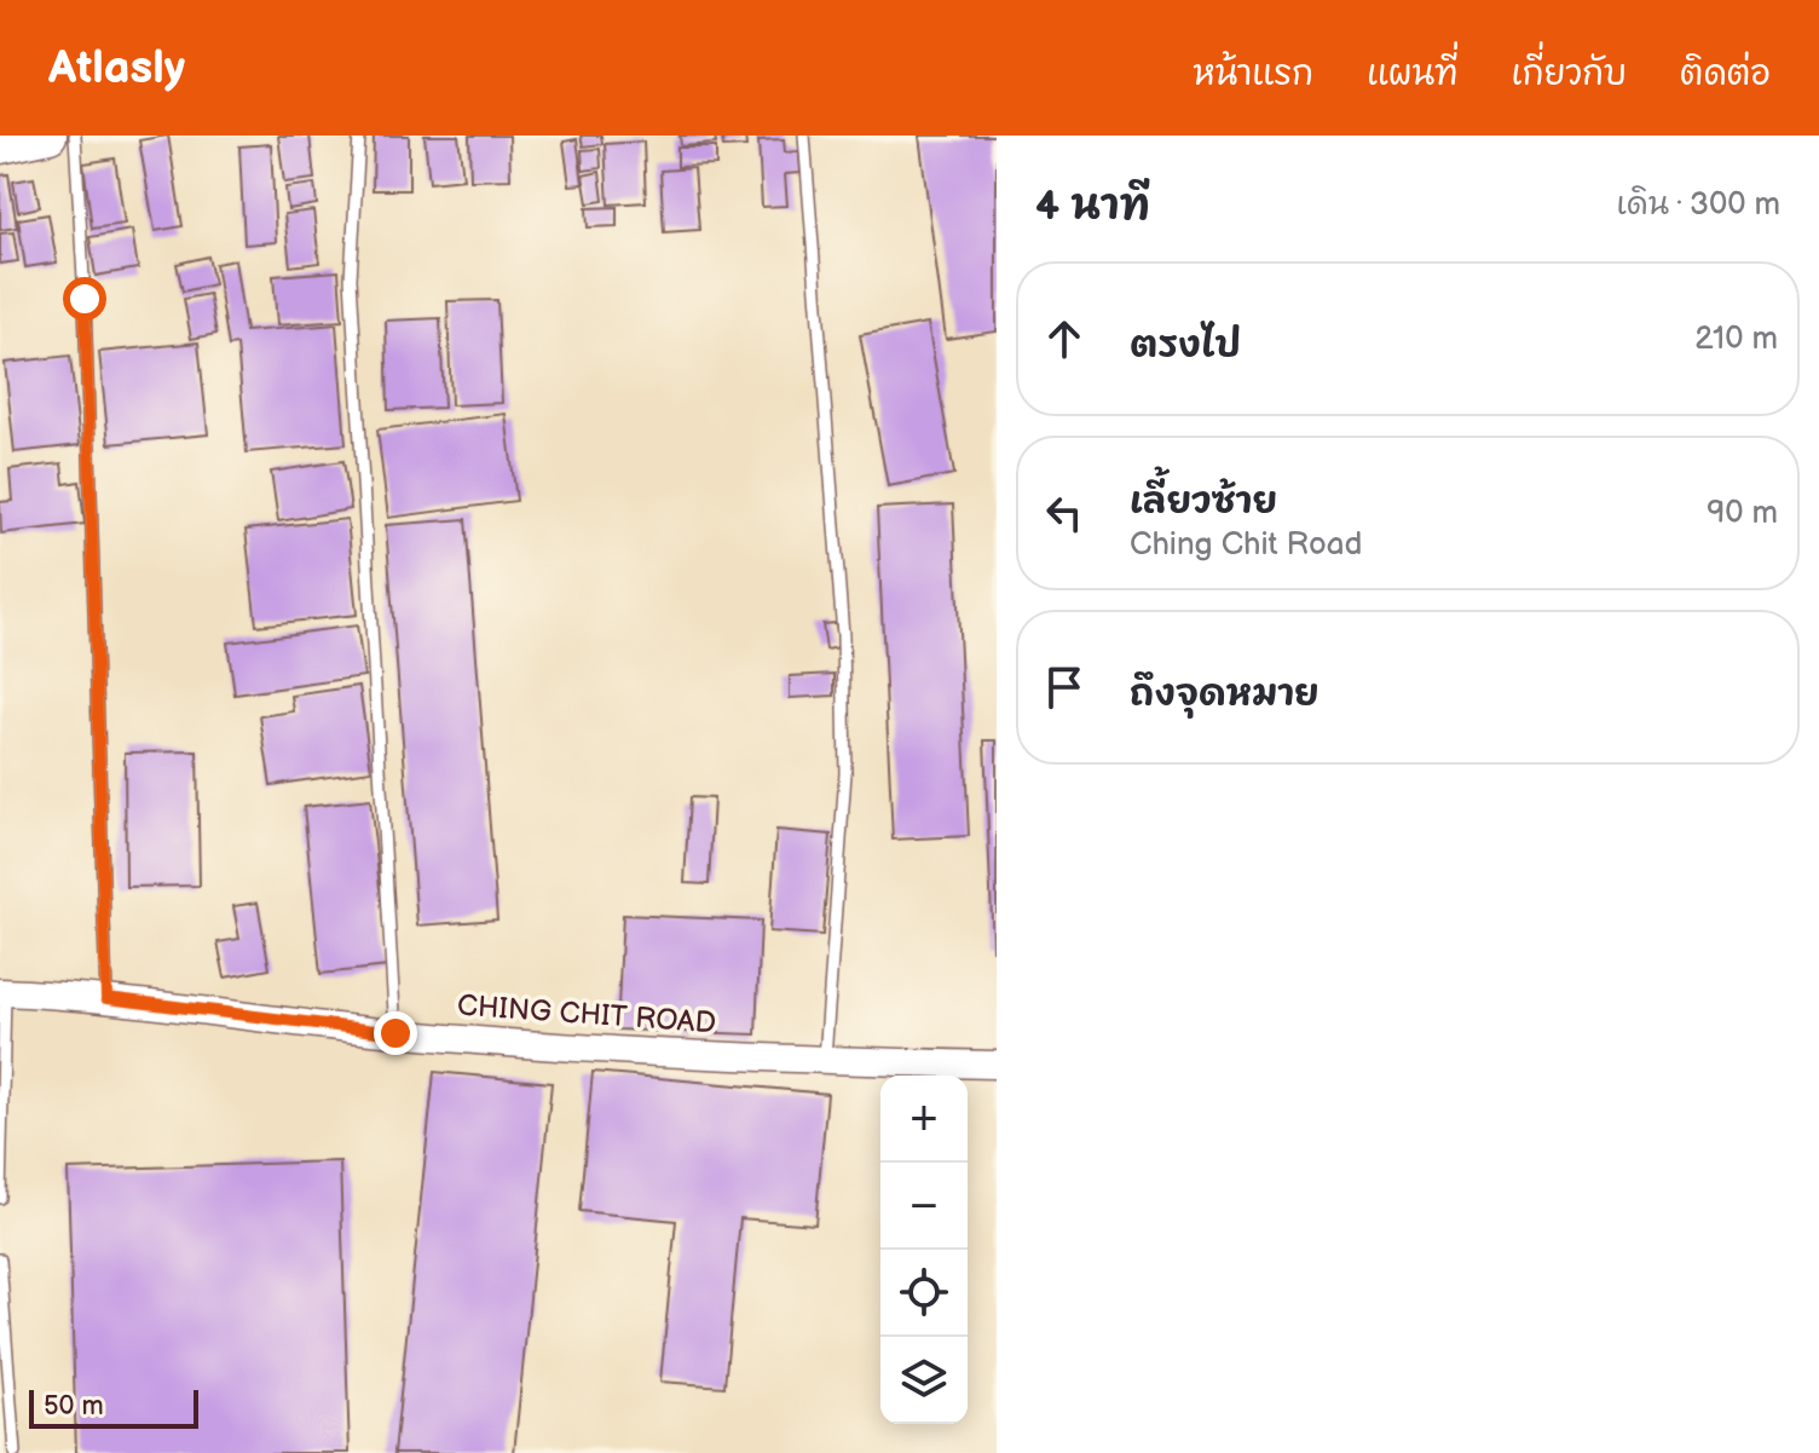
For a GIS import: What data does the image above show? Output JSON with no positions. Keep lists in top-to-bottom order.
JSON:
{
  "streets": {
    "street": ["CHING CHIT ROAD"]
  },
  "scale_bar": "50 m",
  "page": {
    "header": "Atlasly",
    "nav": [
      "หน้าแรก",
      "แผนที่",
      "เกี่ยวกับ",
      "ติดต่อ"
    ],
    "heading": ["4 นาที", "เดิน · 300 m"],
    "list": [
      ["ตรงไป", "210 m"],
      ["เลี้ยวซ้าย", "Ching Chit Road", "90 m"],
      "ถึงจุดหมาย"
    ],
    "map_buttons": ["+", "−"],
    "scale": "50 m"
  }
}
